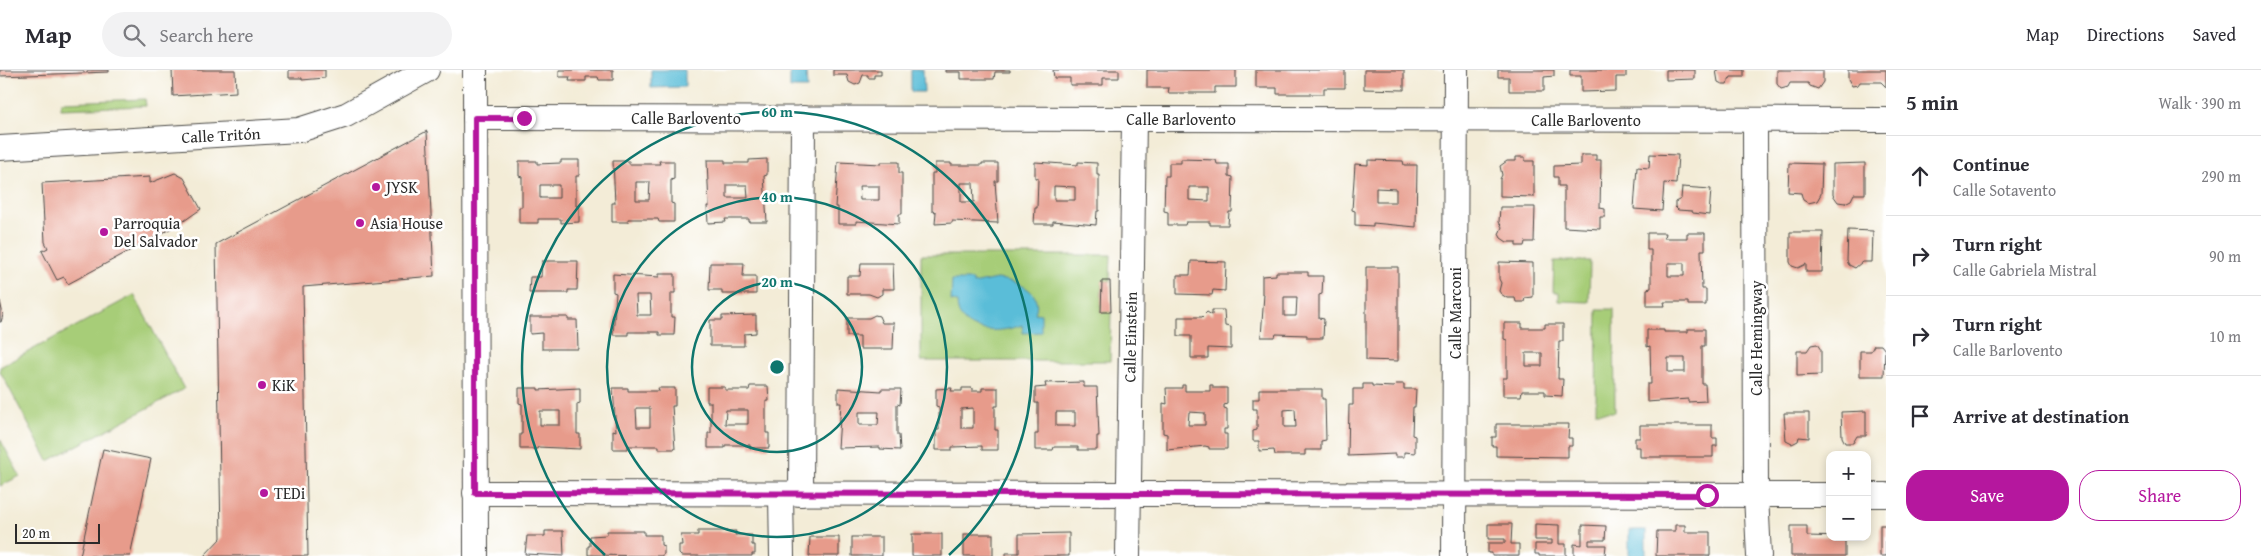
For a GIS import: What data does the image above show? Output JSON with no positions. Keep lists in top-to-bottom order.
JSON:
{
  "streets": {
    "street": [
      "Calle Barlovento",
      "Calle Tritón",
      "Calle Marconi",
      "Calle Einstein",
      "Calle Hemingway"
    ]
  },
  "crossings": [
    ["Calle Barlovento", "Calle Marconi"],
    ["Calle Barlovento", "Calle Einstein"],
    ["Calle Barlovento", "Calle Hemingway"]
  ],
  "places": [
    "JYSK",
    "Asia House",
    "Parroquia Del Salvador",
    "KiK",
    "TEDi"
  ],
  "scale_bar": "20 m",
  "page": {
    "header": "Map",
    "search": "Search here",
    "nav": ["Map", "Directions", "Saved"],
    "heading": ["5 min", "Walk · 390 m"],
    "list": [
      ["Continue", "Calle Sotavento", "290 m"],
      ["Turn right", "Calle Gabriela Mistral", "90 m"],
      ["Turn right", "Calle Barlovento", "10 m"],
      "Arrive at destination"
    ],
    "map_buttons": ["+", "−"],
    "buttons": ["Save", "Share"],
    "scale": "20 m"
  },
  "rings": ["60 m", "40 m", "20 m"]
}
